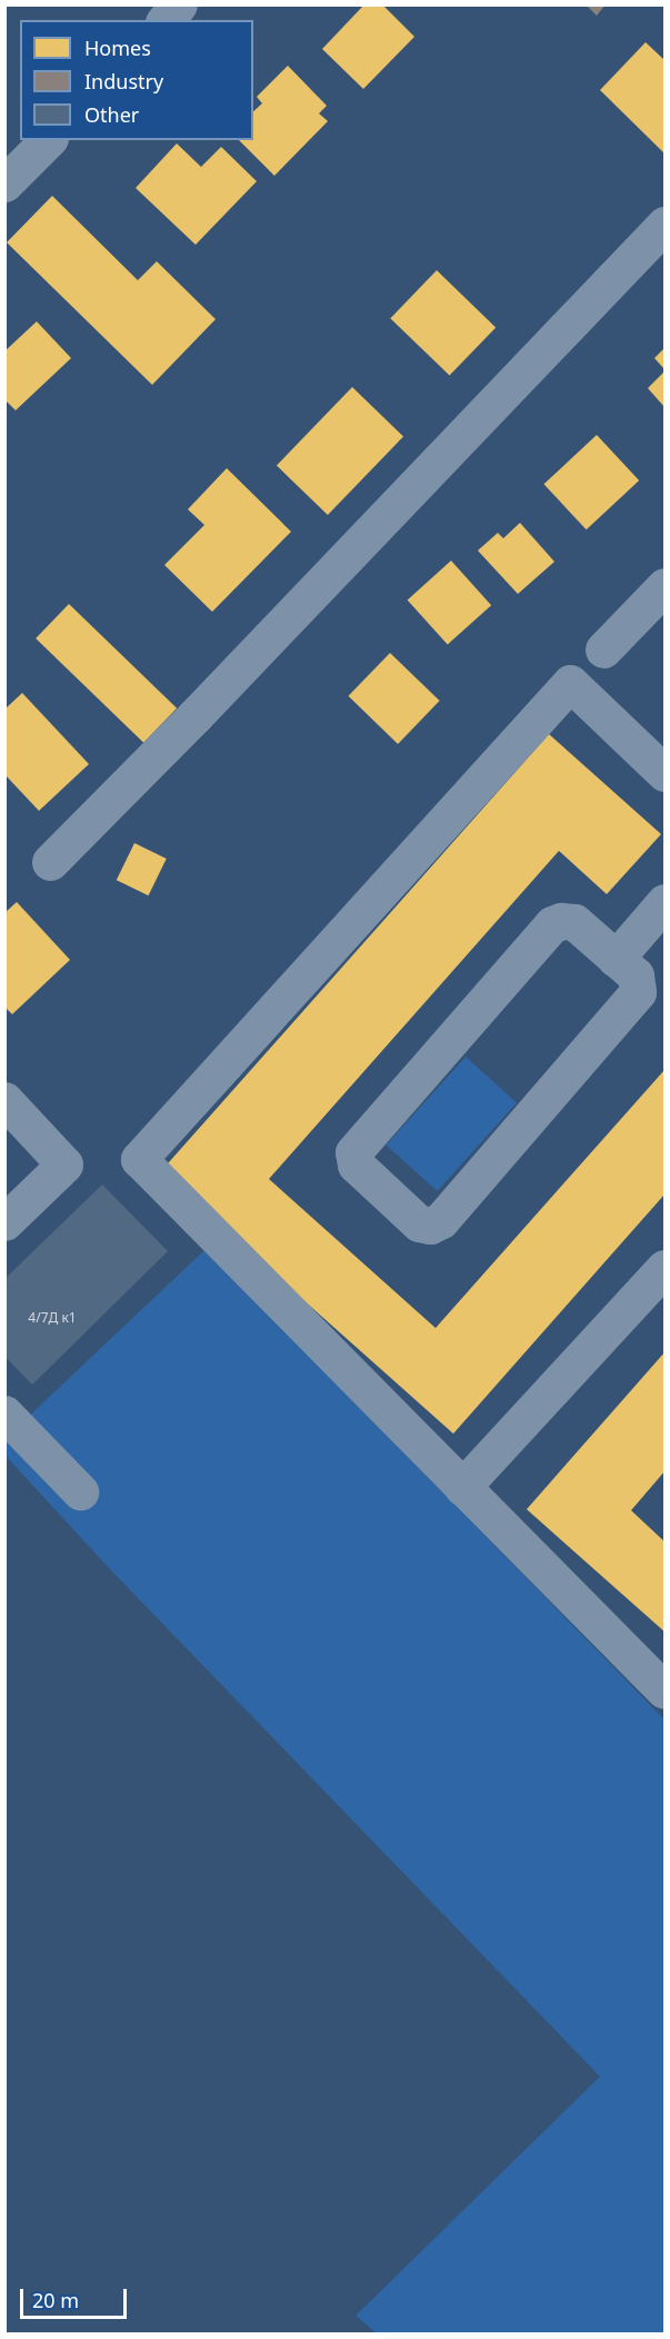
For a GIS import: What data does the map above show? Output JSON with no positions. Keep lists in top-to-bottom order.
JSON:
{
  "house_numbers": ["4/7Д к1"],
  "legend": ["Homes", "Industry", "Other"],
  "scale_bar": "20 m"
}
